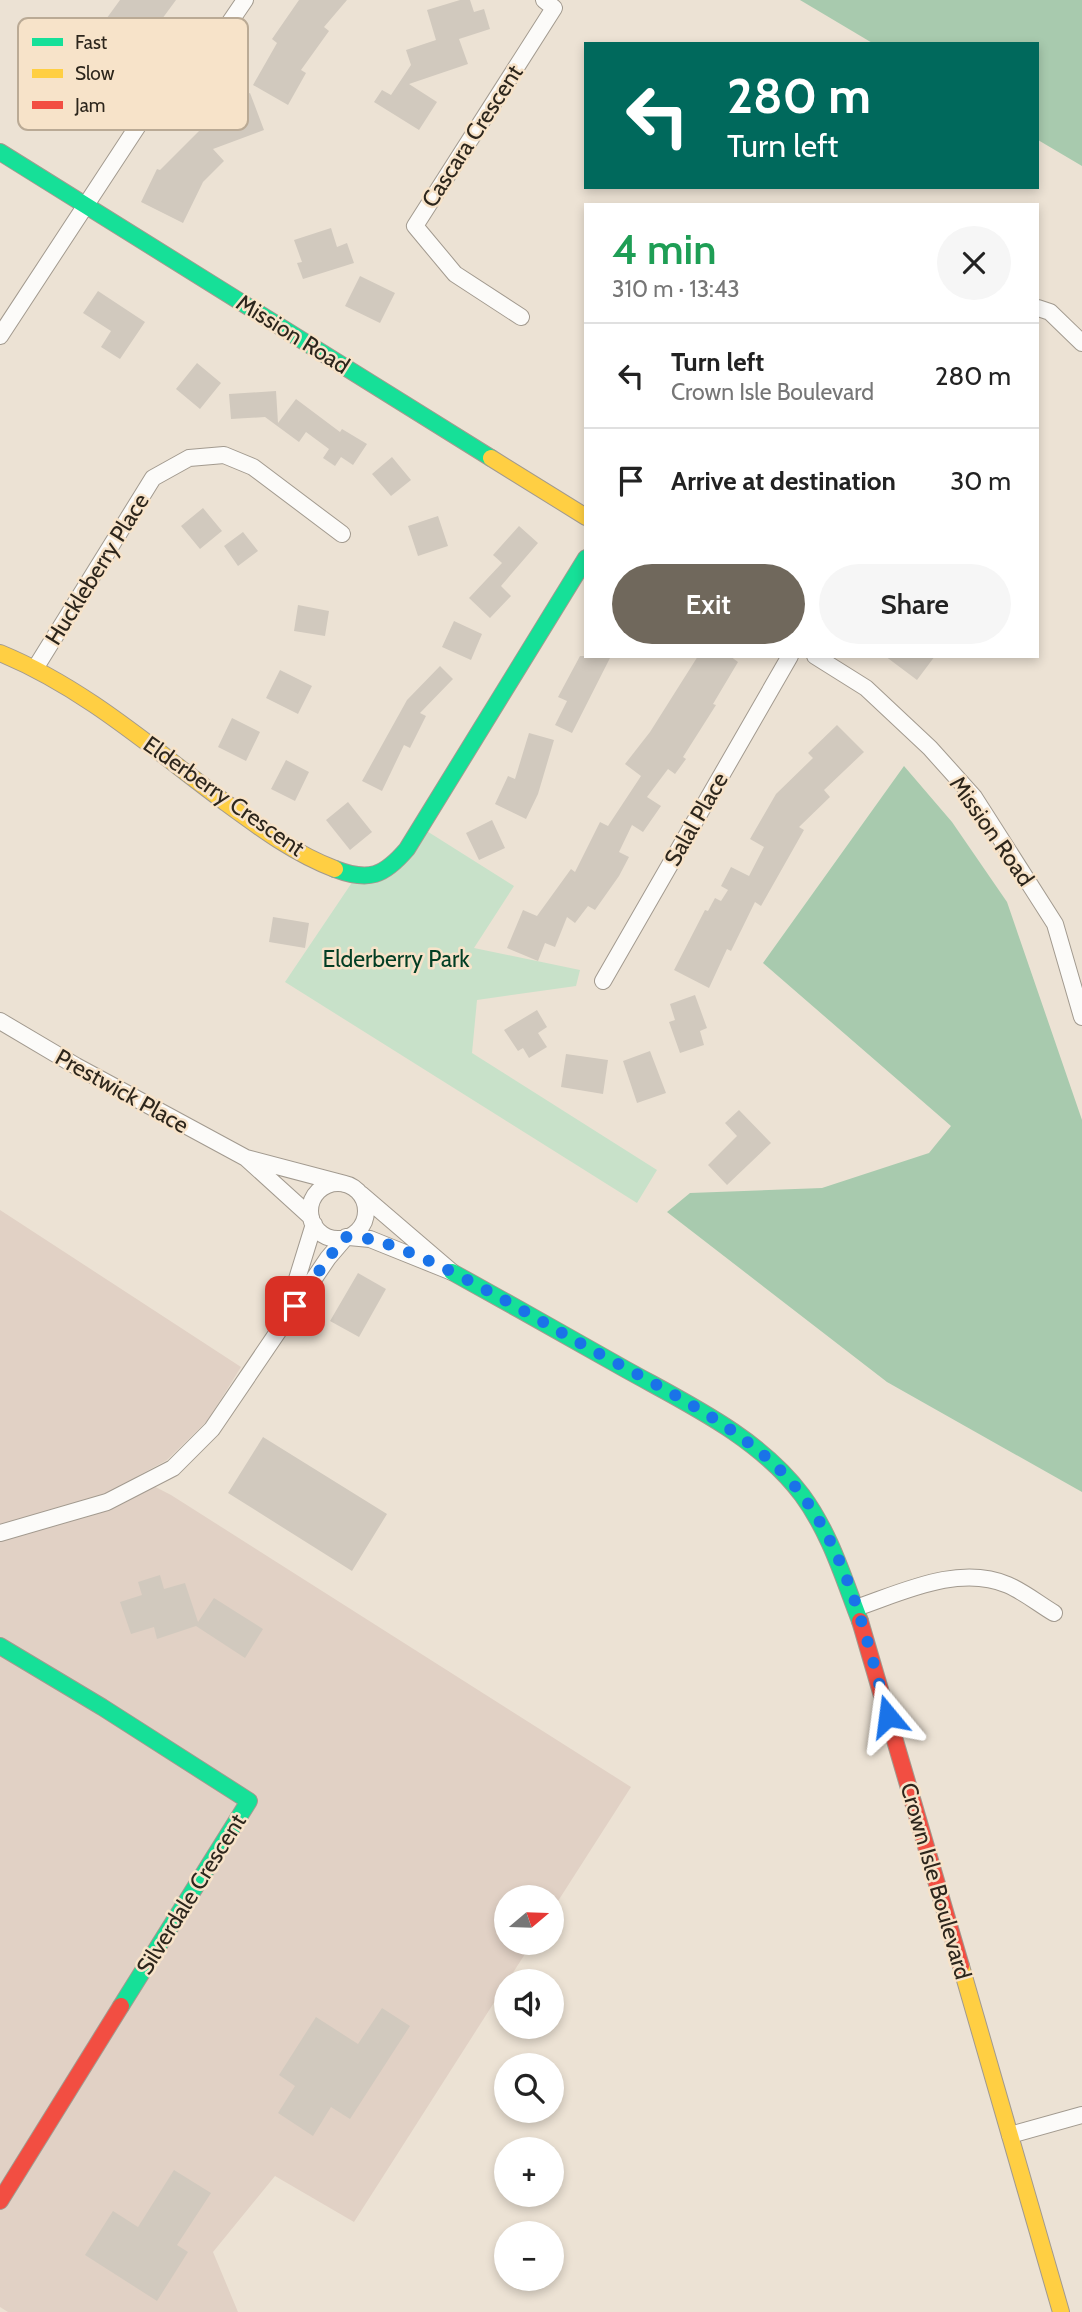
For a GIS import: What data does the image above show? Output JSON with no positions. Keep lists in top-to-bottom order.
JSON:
{
  "streets": {
    "street": [
      "Cascara Crescent",
      "Mission Road",
      "Huckleberry Place",
      "Elderberry Crescent",
      "Salal Place",
      "Prestwick Place",
      "Crown Isle Boulevard",
      "Silverdale Crescent"
    ]
  },
  "crossings": [
    ["Huckleberry Place", "Elderberry Crescent"],
    ["Prestwick Place", "Crown Isle Boulevard"]
  ],
  "parks": ["Elderberry Park"],
  "legend": ["Fast", "Slow", "Jam"],
  "north": "right",
  "page": {
    "turn": ["280 m", "Turn left"],
    "heading": ["4 min", "310 m · 13:43"],
    "list": [
      {
        "name": "Turn left",
        "note": "Crown Isle Boulevard",
        "value": "280 m"
      },
      {
        "name": "Arrive at destination",
        "value": "30 m"
      }
    ],
    "buttons": ["Exit", "Share"],
    "map_buttons": ["+", "−"]
  }
}
